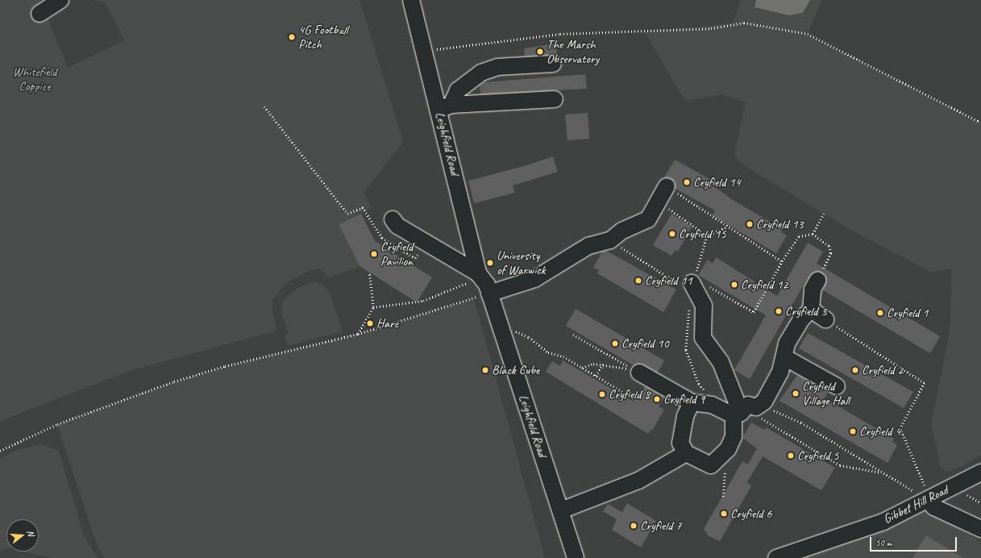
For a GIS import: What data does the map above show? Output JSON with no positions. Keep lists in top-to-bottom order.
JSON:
{
  "streets": {
    "street": ["Leighfield Road", "Gibbet Hill Road"]
  },
  "parks": ["Whitefield Coppice"],
  "places": [
    "4G Football Pitch",
    "The Marsh Observatory",
    "Cryfield 14",
    "Cryfield 13",
    "Cryfield 15",
    "Cryfield Pavilion",
    "University of Warwick",
    "Cryfield 11",
    "Cryfield 12",
    "Cryfield 3",
    "Cryfield 1",
    "Hare",
    "Cryfield 10",
    "Black Cube",
    "Cryfield 2",
    "Cryfield Village Hall",
    "Cryfield 8",
    "Cryfield 9",
    "Cryfield 4",
    "Cryfield 5",
    "Cryfield 6",
    "Cryfield 7"
  ],
  "scale_bar": "50 m",
  "north": "right"
}
